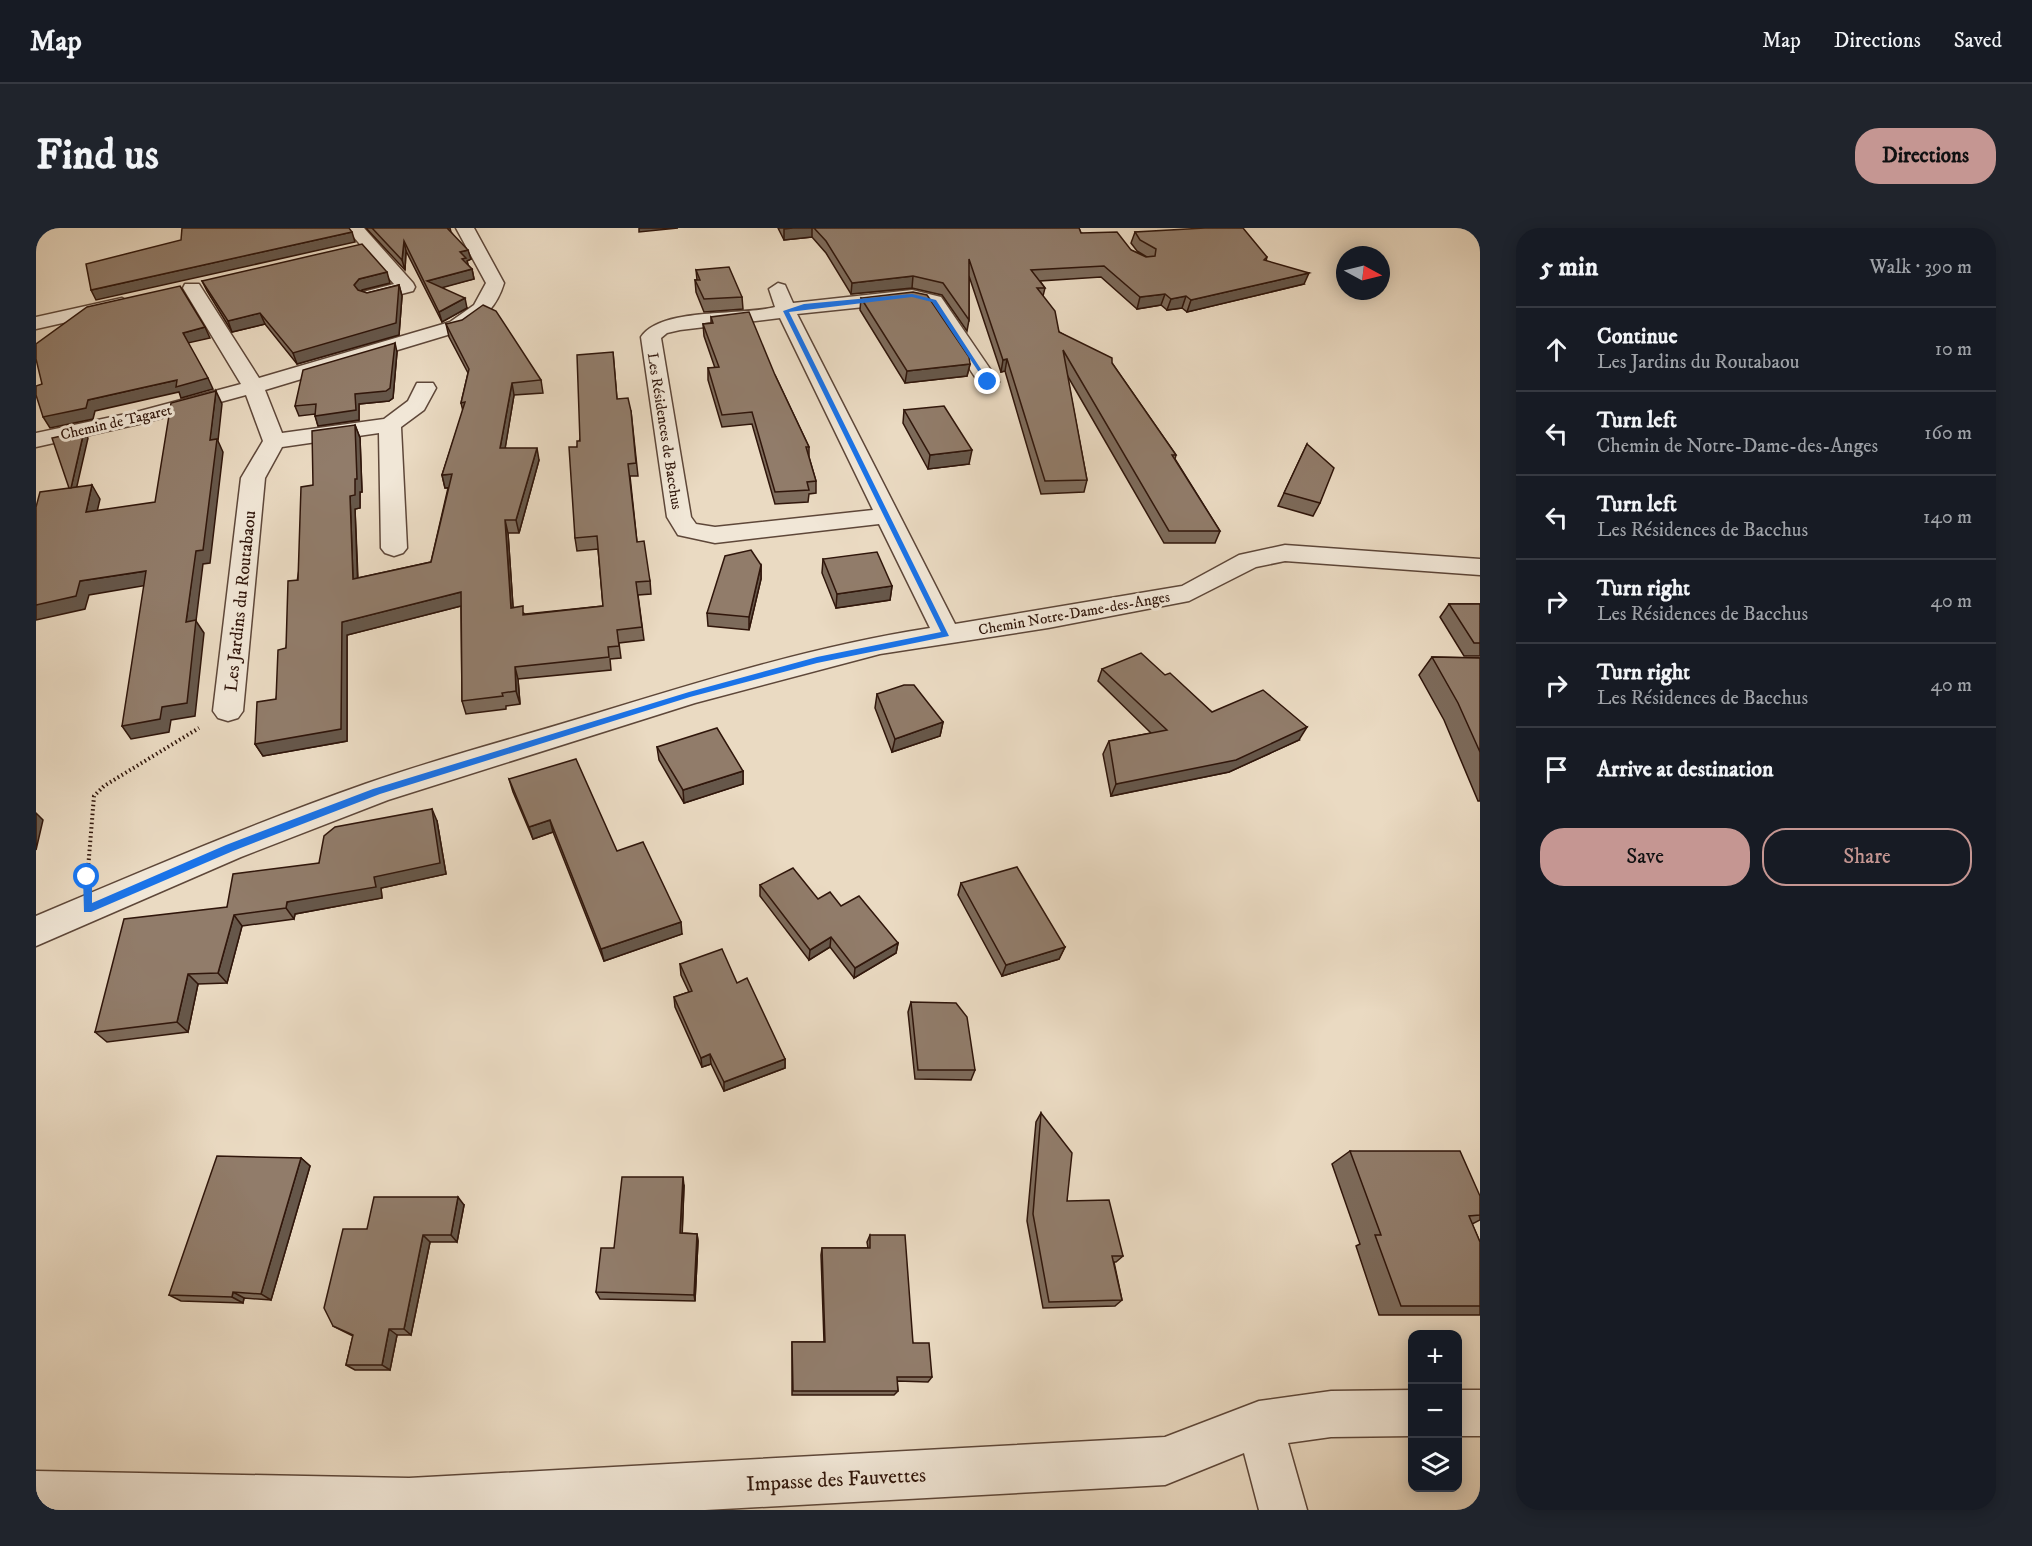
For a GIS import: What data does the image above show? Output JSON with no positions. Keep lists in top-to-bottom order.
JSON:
{
  "streets": {
    "street": [
      "Chemin de Tagaret",
      "Les Résidences de Bacchus",
      "Les Jardins du Routabaou",
      "Chemin Notre-Dame-des-Anges",
      "Impasse des Fauvettes"
    ]
  },
  "crossings": [
    ["Les Jardins du Routabaou", "Chemin Notre-Dame-des-Anges"]
  ],
  "north": "right",
  "page": {
    "header": "Map",
    "nav": ["Map", "Directions", "Saved"],
    "buttons": [
      "Directions",
      ["Save", "Share"]
    ],
    "title": "Find us",
    "heading": ["5 min", "Walk · 390 m"],
    "list": [
      ["Continue", "Les Jardins du Routabaou", "10 m"],
      ["Turn left", "Chemin de Notre-Dame-des-Anges", "160 m"],
      ["Turn left", "Les Résidences de Bacchus", "140 m"],
      ["Turn right", "Les Résidences de Bacchus", "40 m"],
      ["Turn right", "Les Résidences de Bacchus", "40 m"],
      "Arrive at destination"
    ],
    "map_buttons": ["+", "−"]
  }
}
